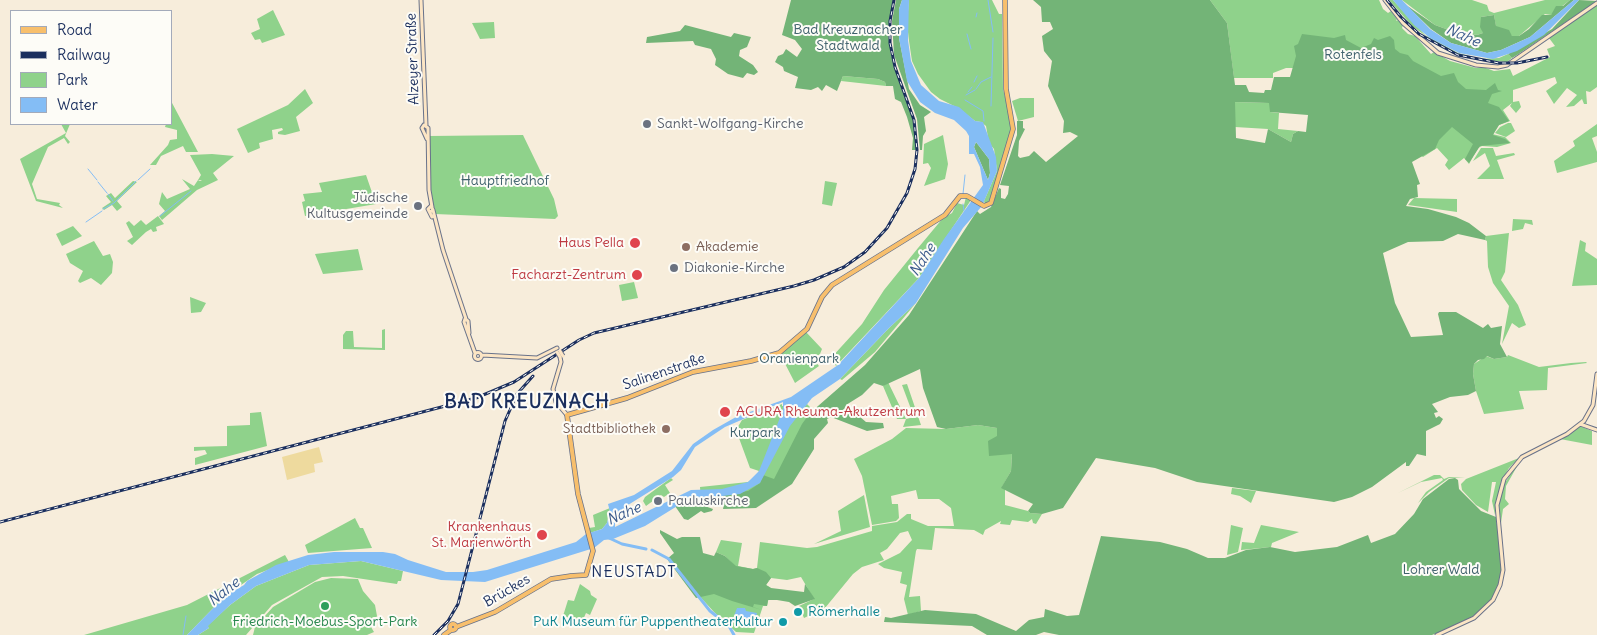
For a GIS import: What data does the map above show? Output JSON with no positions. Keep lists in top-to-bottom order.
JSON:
{
  "streets": {
    "main road": ["Alzeyer Straße", "Salinenstraße", "Brückes"]
  },
  "crossings": [
    ["Alzeyer Straße", "Salinenstraße"]
  ],
  "districts": ["BAD KREUZNACH", "NEUSTADT"],
  "water": ["Nahe"],
  "parks": [
    "Bad Kreuznacher Stadtwald",
    "Rotenfels",
    "Hauptfriedhof",
    "Oranienpark",
    "Kurpark",
    "Lohrer Wald"
  ],
  "places": [
    "Sankt-Wolfgang-Kirche",
    "Jüdische Kultusgemeinde",
    "Haus Pella",
    "Akademie",
    "Diakonie-Kirche",
    "Facharzt-Zentrum",
    "ACURA Rheuma-Akutzentrum",
    "Stadtbibliothek",
    "Pauluskirche",
    "Krankenhaus St. Marienwörth",
    "Friedrich-Moebus-Sport-Park",
    "Römerhalle",
    "PuK Museum für PuppentheaterKultur"
  ],
  "legend": [
    "Road",
    "Railway",
    "Park",
    "Water"
  ]
}
